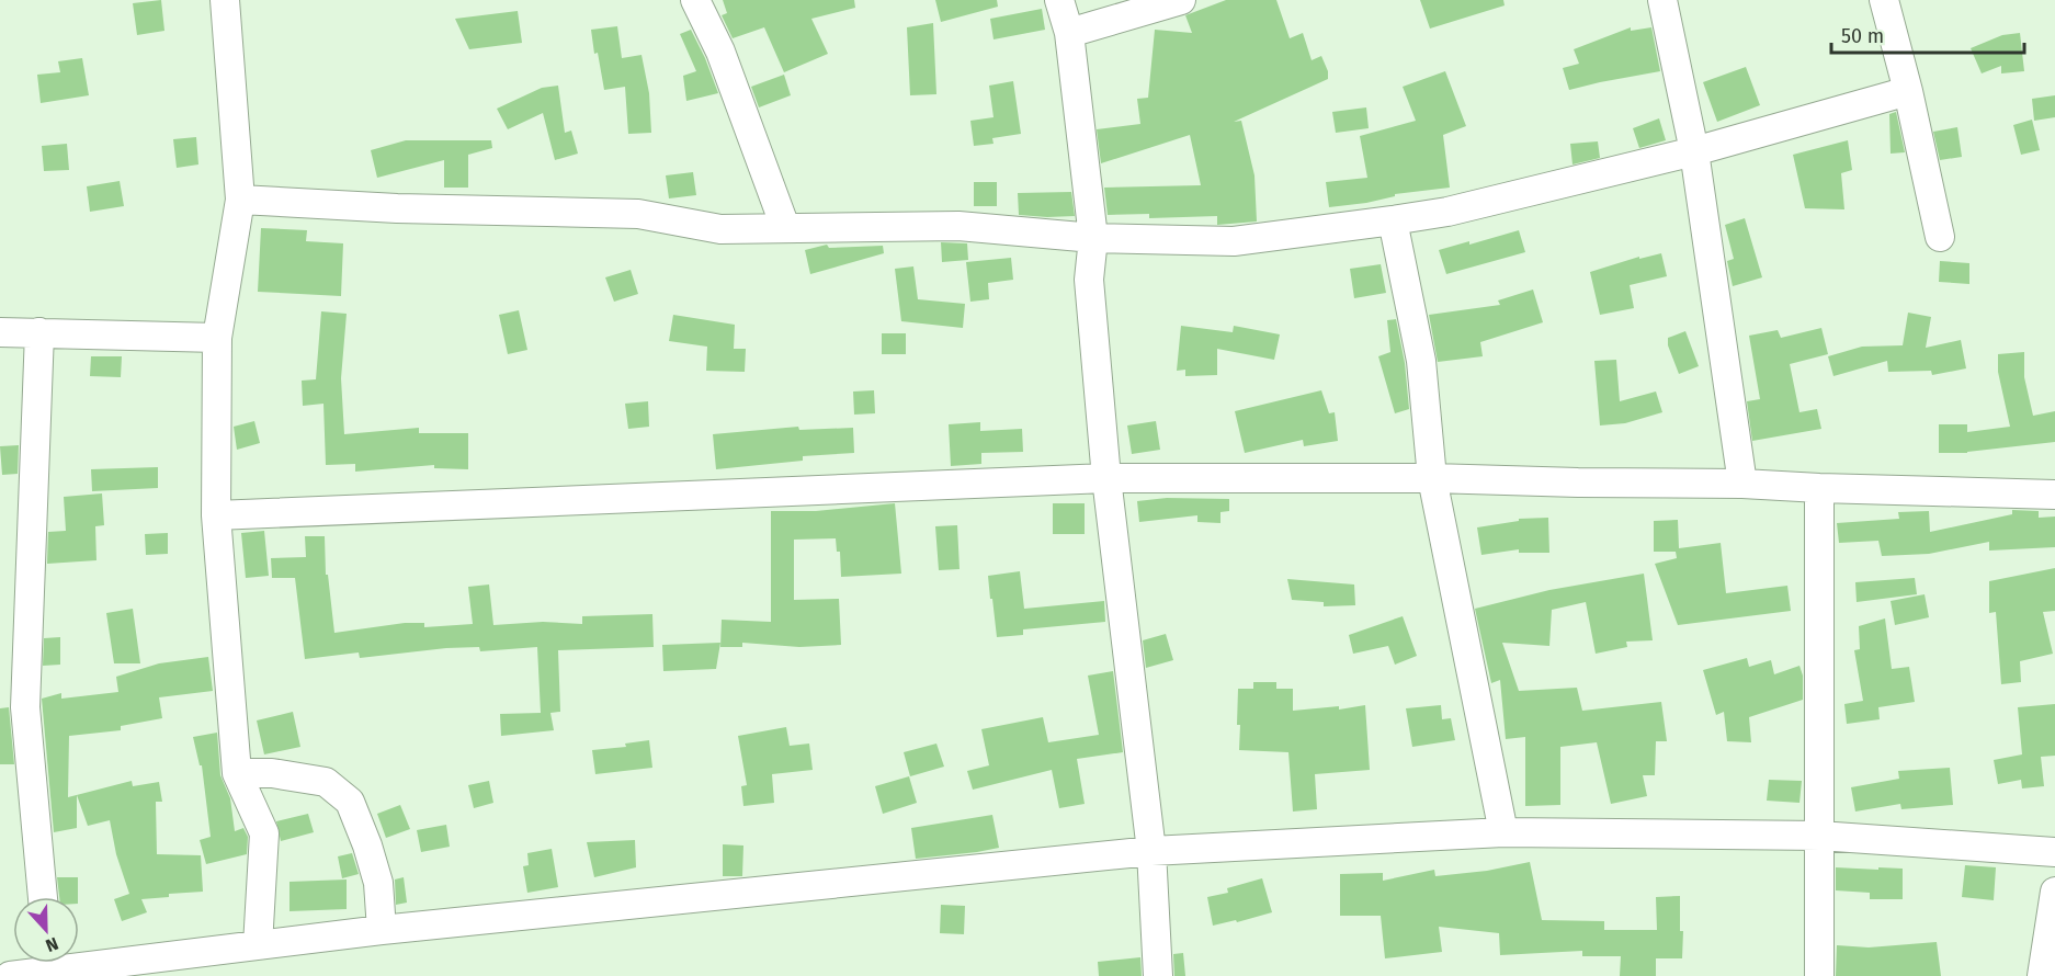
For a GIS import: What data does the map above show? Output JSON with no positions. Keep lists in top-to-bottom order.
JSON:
{
  "scale_bar": "50 m",
  "north": "bottom"
}
